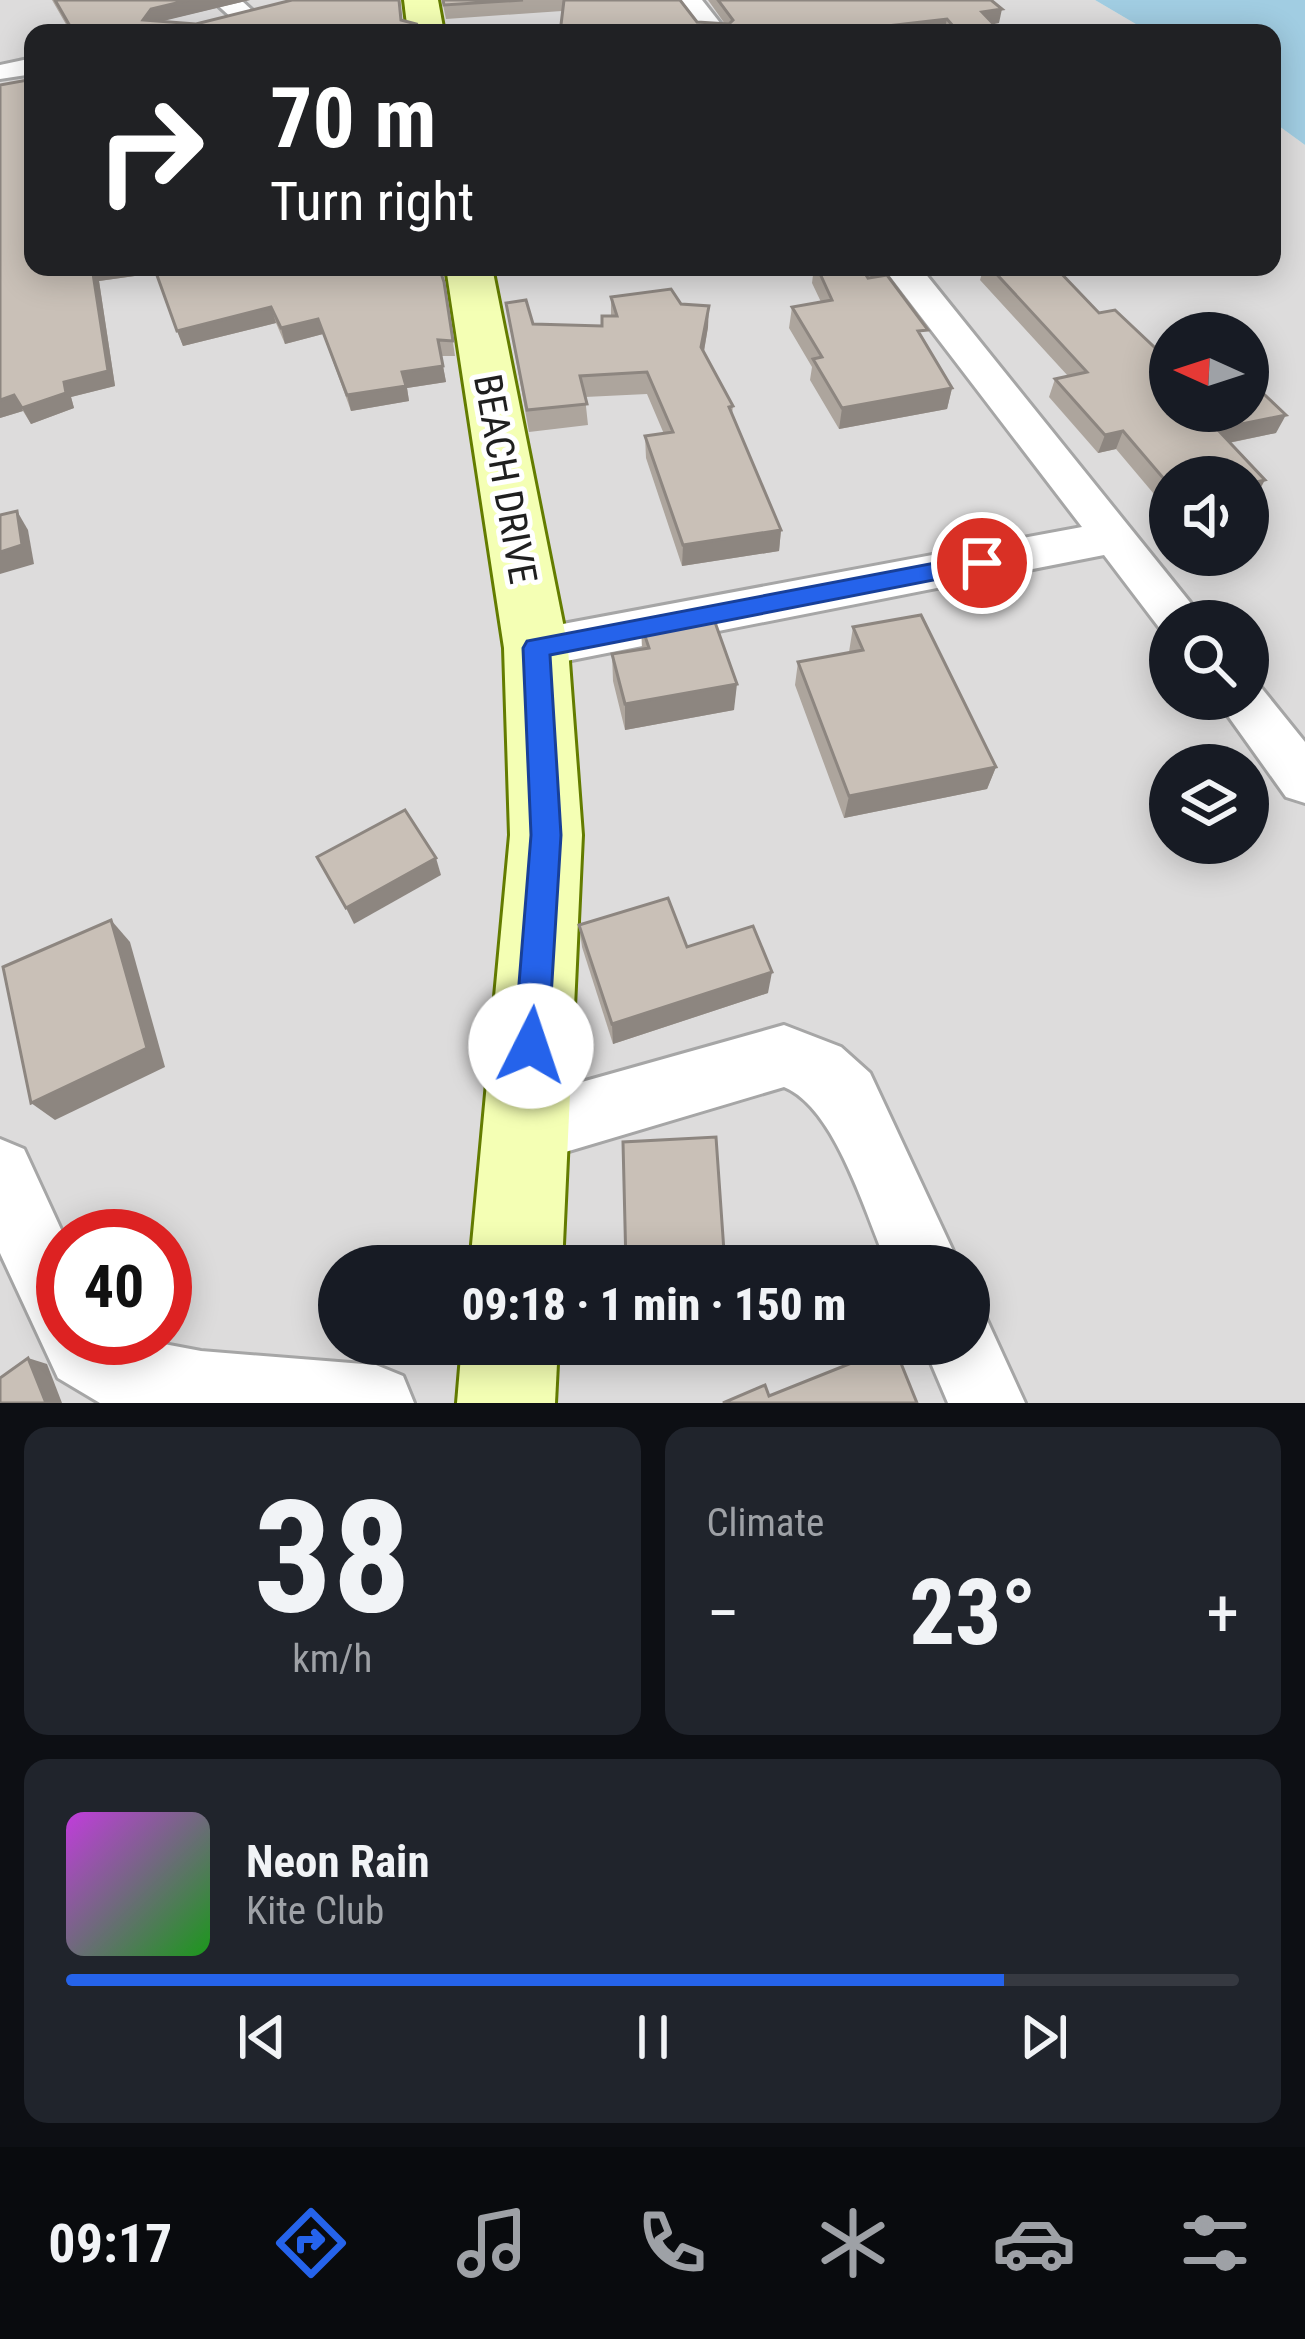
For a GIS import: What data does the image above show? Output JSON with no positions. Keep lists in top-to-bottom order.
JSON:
{
  "streets": {
    "street": ["BEACH DRIVE"]
  },
  "north": "left",
  "page": {
    "turn": ["70 m", "Turn right"],
    "limit": "40",
    "trip": "09:18 · 1 min · 150 m",
    "tile": [
      ["38", "km/h"],
      "Climate"
    ],
    "heat": ["−", "23°", "+"],
    "song": ["Neon Rain", "Kite Club"],
    "tabs": "09:17"
  }
}
